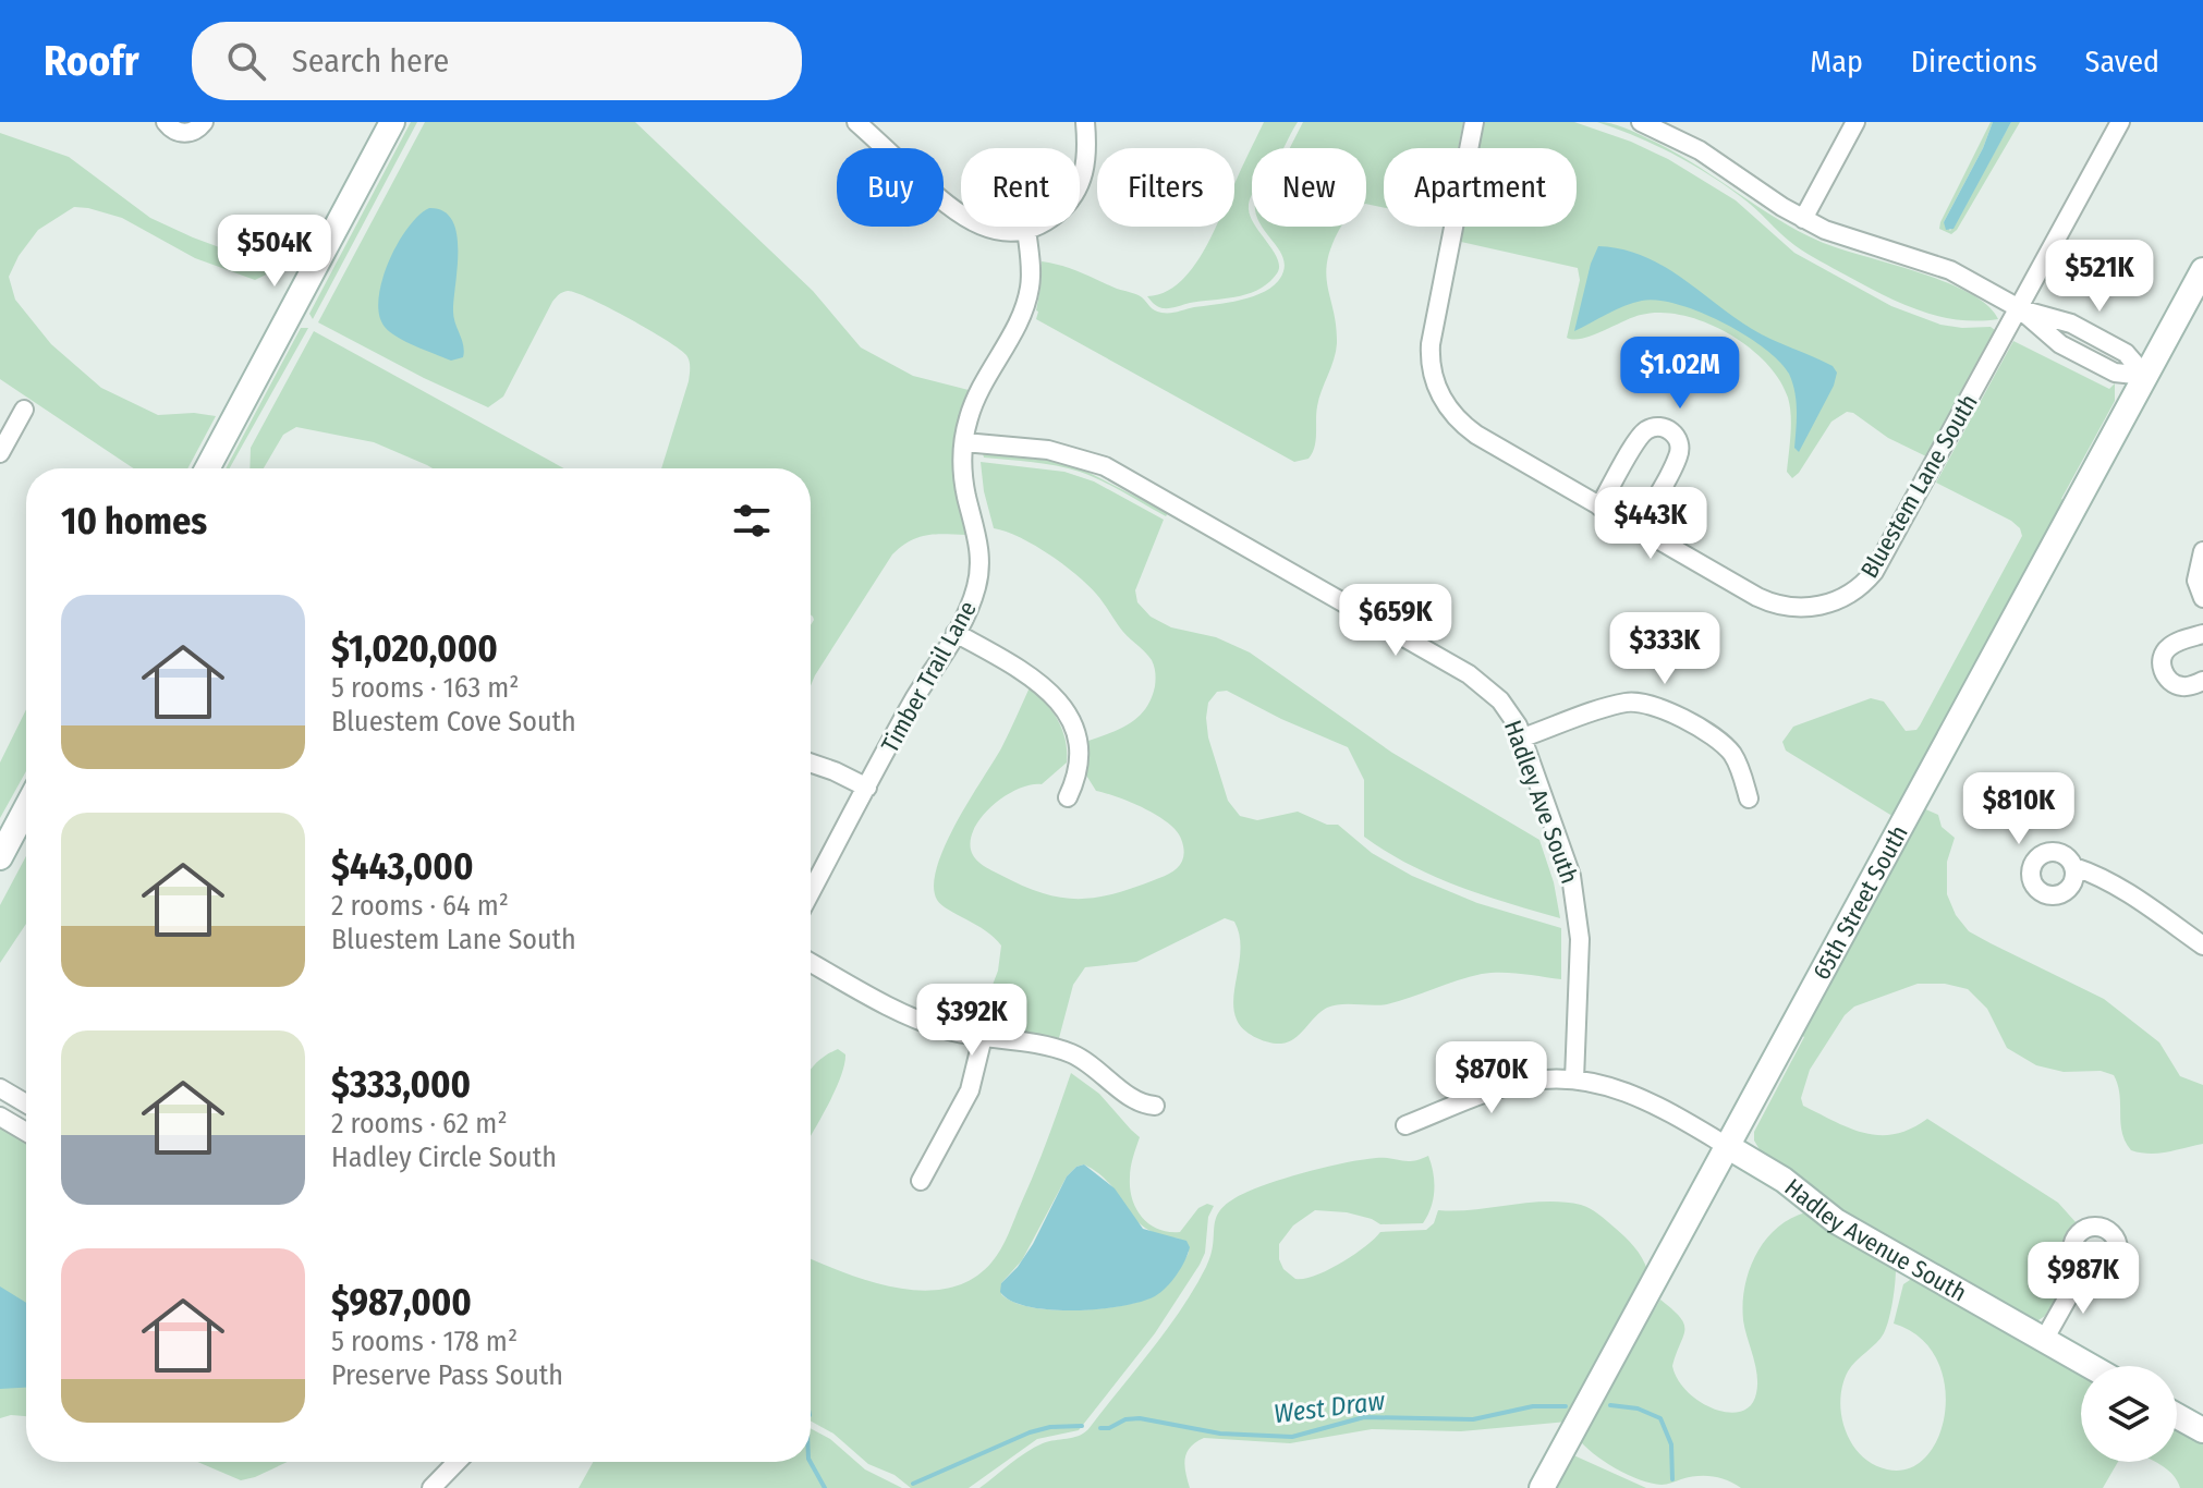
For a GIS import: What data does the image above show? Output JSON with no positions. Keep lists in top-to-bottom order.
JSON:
{
  "streets": {
    "street": [
      "Bluestem Lane South",
      "Timber Trail Lane",
      "Hadley Ave South",
      "65th Street South",
      "Hadley Avenue South"
    ]
  },
  "crossings": [
    ["Timber Trail Lane", "Hadley Ave South"],
    ["65th Street South", "Hadley Avenue South"]
  ],
  "water": ["West Draw"],
  "page": {
    "header": "Roofr",
    "search": "Search here",
    "nav": ["Map", "Directions", "Saved"],
    "chip": [
      "Buy",
      "Rent",
      "Filters",
      "New",
      "Apartment"
    ],
    "price": [
      "$504K",
      "$521K",
      "$1.02M",
      "$443K",
      "$659K",
      "$333K",
      "$810K",
      "$392K",
      "$870K",
      "$987K"
    ],
    "heading": "10 homes",
    "list": [
      {
        "name": "$1,020,000",
        "note": "5 rooms · 163 m² · Bluestem Cove South"
      },
      {
        "name": "$443,000",
        "note": "2 rooms · 64 m² · Bluestem Lane South"
      },
      {
        "name": "$333,000",
        "note": "2 rooms · 62 m² · Hadley Circle South"
      },
      {
        "name": "$987,000",
        "note": "5 rooms · 178 m² · Preserve Pass South"
      }
    ]
  }
}
